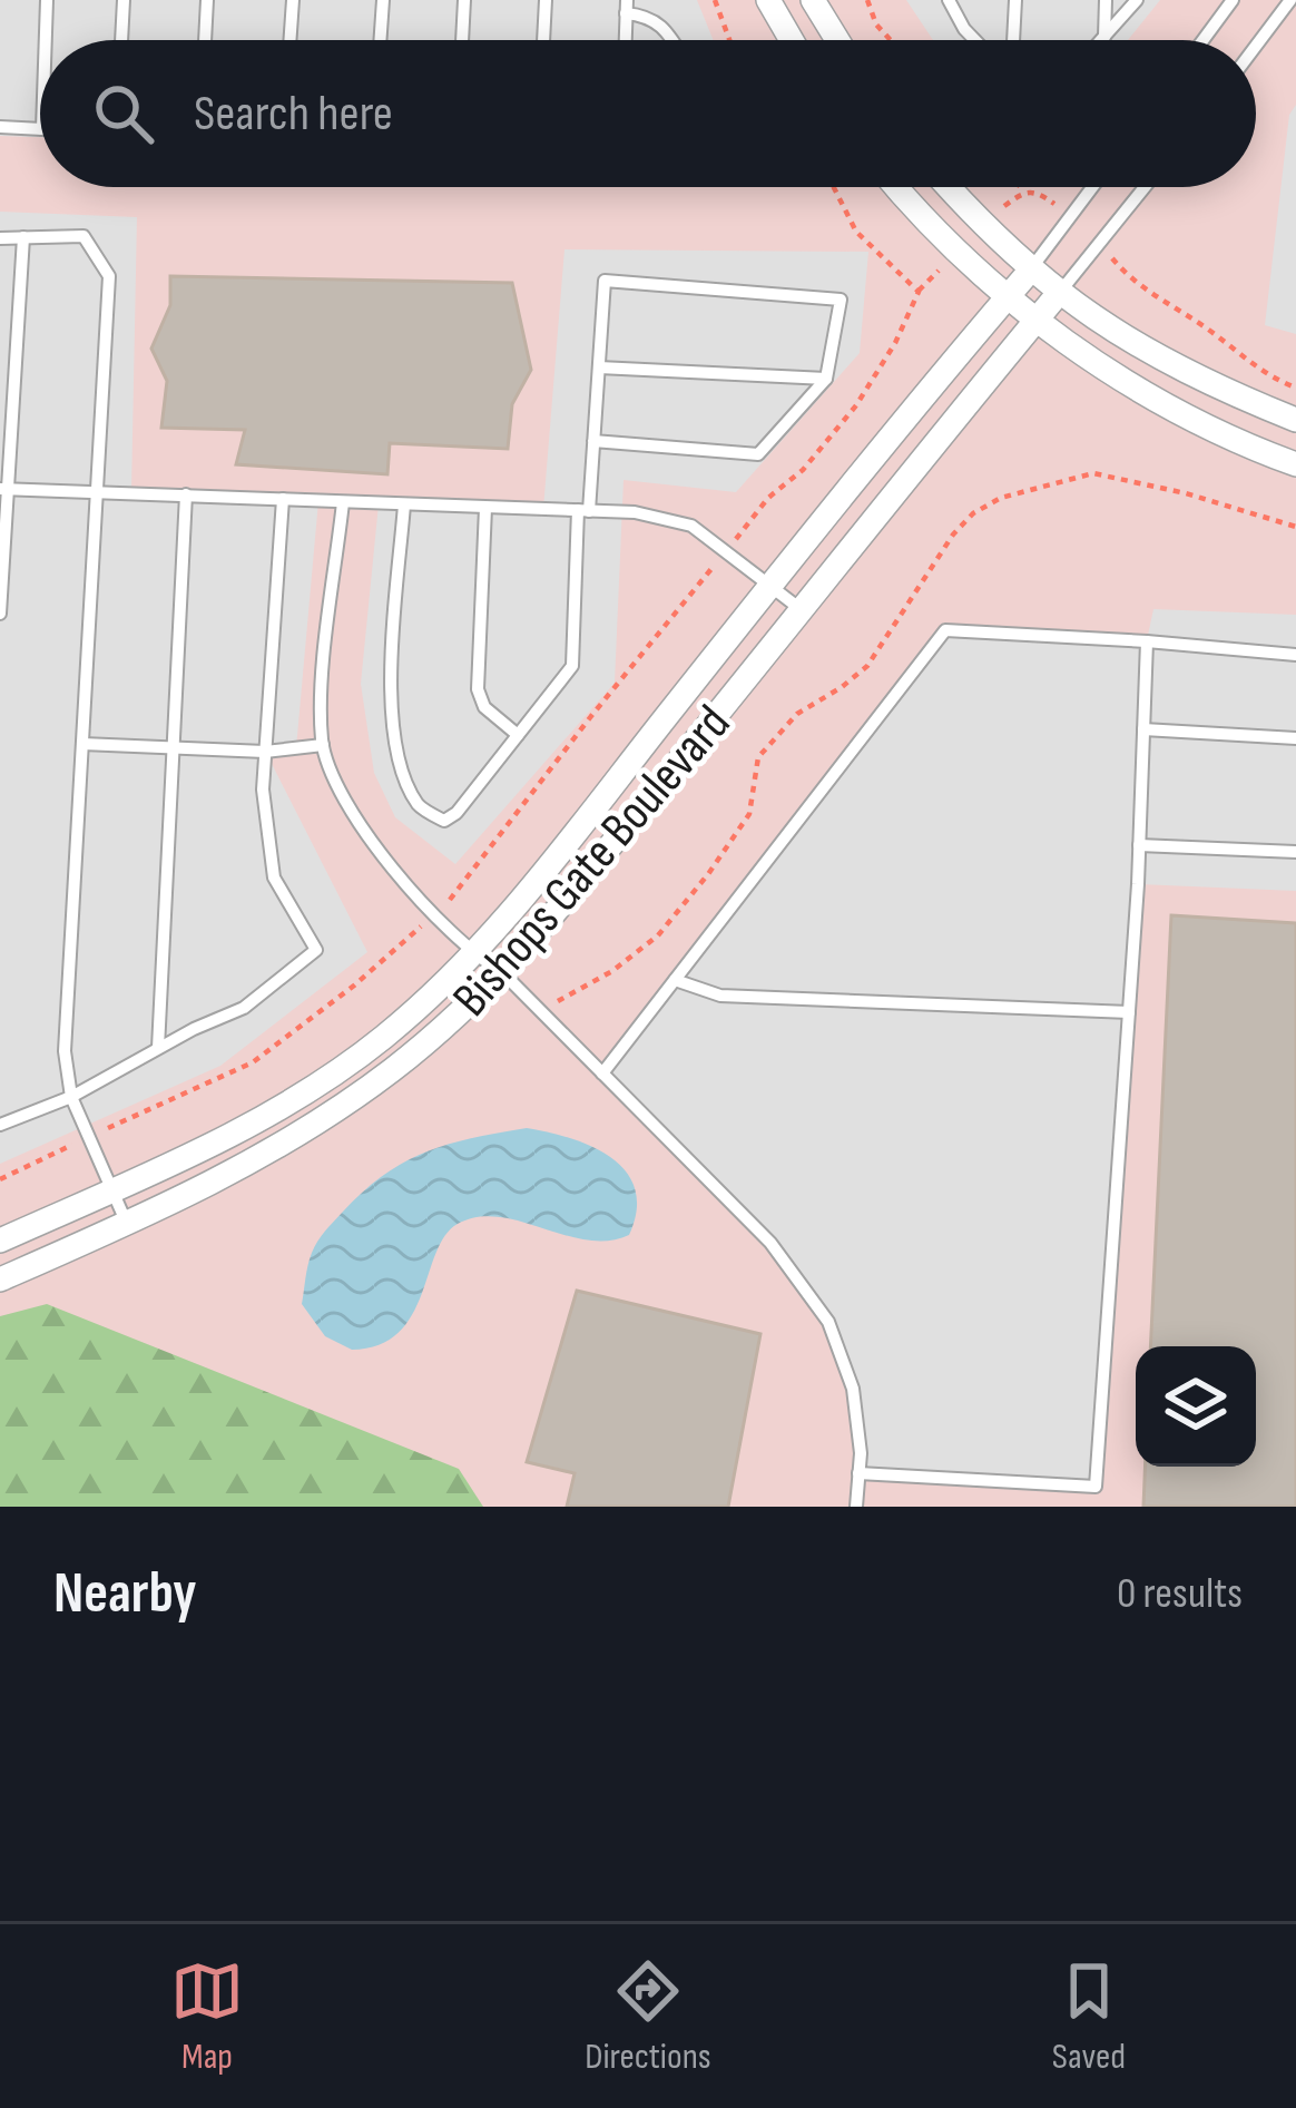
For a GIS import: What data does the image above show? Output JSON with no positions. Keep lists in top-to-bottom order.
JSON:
{
  "streets": {
    "street": ["Bishops Gate Boulevard"]
  },
  "page": {
    "search": "Search here",
    "heading": ["Nearby", "0 results"],
    "nav": ["Map", "Directions", "Saved"]
  }
}
